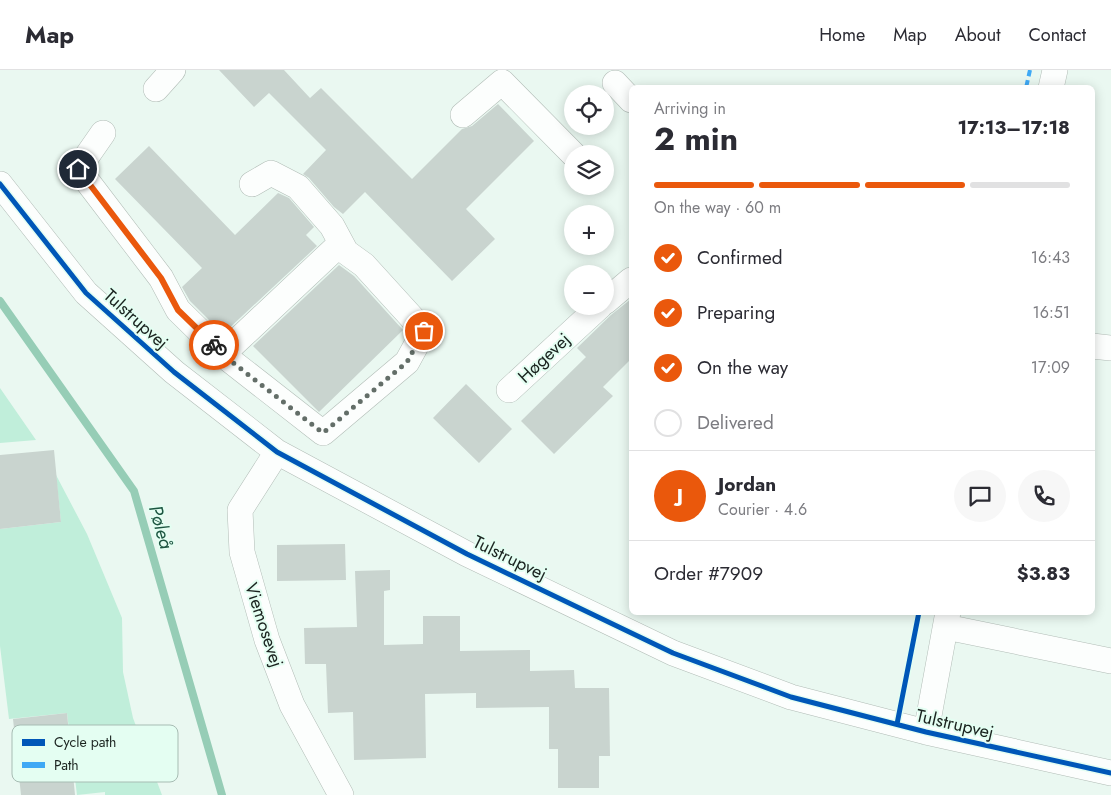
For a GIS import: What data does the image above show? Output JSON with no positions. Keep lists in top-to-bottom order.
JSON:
{
  "streets": {
    "street": ["Tulstrupvej", "Høgevej", "Viemosevej"]
  },
  "crossings": [
    ["Tulstrupvej", "Viemosevej"]
  ],
  "water": ["Pøleå"],
  "legend": ["Cycle path", "Path"],
  "page": {
    "header": "Map",
    "nav": [
      "Home",
      "Map",
      "About",
      "Contact"
    ],
    "map_buttons": ["+", "−"],
    "heading": ["2 min", "Arriving in", "17:13–17:18"],
    "panel": [
      "Jordan",
      "Courier · 4.6",
      "Order #7909",
      "$3.83"
    ],
    "bar": "On the way · 60 m",
    "list": [
      ["Confirmed", "16:43"],
      ["Preparing", "16:51"],
      ["On the way", "17:09"],
      "Delivered"
    ],
    "round": "J"
  }
}
